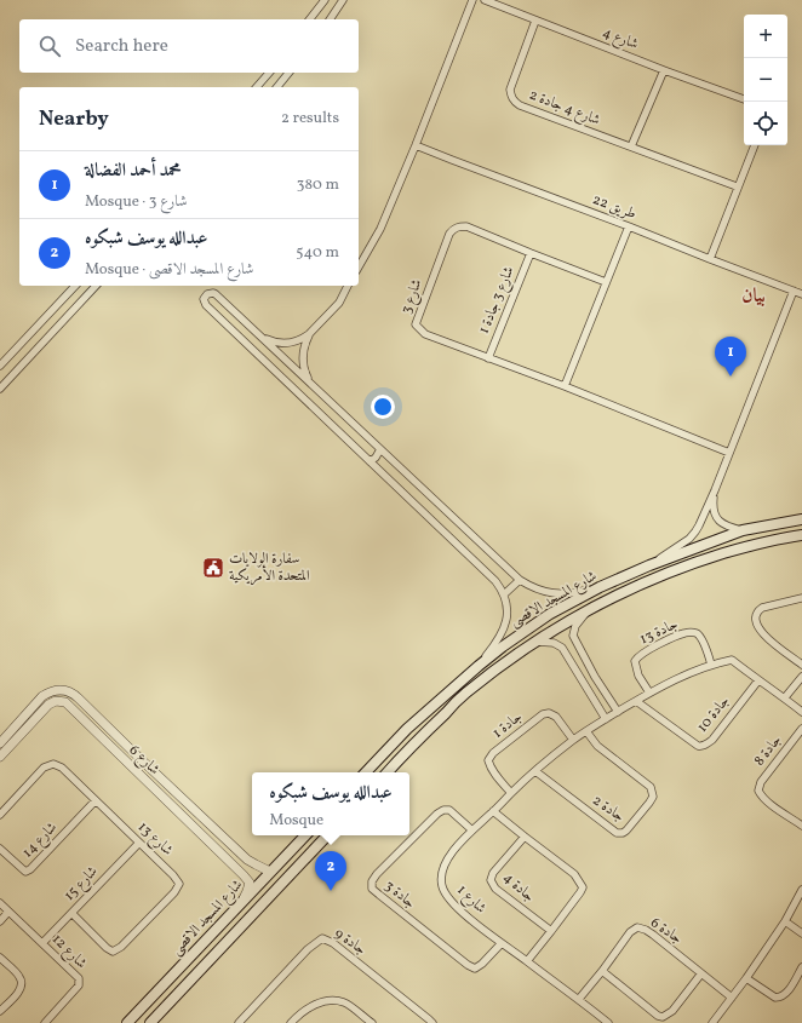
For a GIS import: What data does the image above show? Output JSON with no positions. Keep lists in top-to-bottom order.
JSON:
{
  "streets": {
    "main road": ["شارع المسجد الاقصى"],
    "street": [
      "شارع 4",
      "شارع 4 جادة 2",
      "طريق 22",
      "شارع 3",
      "شارع 3 جادة 1",
      "جادة 13",
      "جادة 10",
      "جادة 1",
      "جادة 8",
      "شارع 6",
      "جادة 2",
      "شارع 13",
      "شارع 14",
      "شارع 15",
      "جادة 4",
      "جادة 3",
      "شارع 1",
      "جادة 6",
      "جادة 9",
      "شارع 12"
    ]
  },
  "crossings": [
    ["شارع 4", "شارع 4 جادة 2"],
    ["شارع 3", "شارع 3 جادة 1"],
    ["شارع المسجد الاقصى", "شارع 6"],
    ["جادة 13", "شارع 1"],
    ["جادة 10", "شارع 1"],
    ["جادة 1", "شارع 1"],
    ["جادة 2", "شارع 1"],
    ["شارع 13", "شارع 14"],
    ["شارع 13", "شارع 15"],
    ["شارع 15", "شارع 12"],
    ["جادة 3", "شارع 1"],
    ["شارع 1", "جادة 6"]
  ],
  "districts": ["بيان"],
  "places": {
    "public building": ["سفارة الولايات المتحدة الأمريكية"]
  },
  "page": {
    "map_buttons": ["+", "−"],
    "search": "Search here",
    "heading": ["Nearby", "2 results"],
    "list": [
      {
        "mark": "1",
        "name": "محمد أحمد الفضالة",
        "note": "Mosque · شارع 3",
        "value": "380 m"
      },
      {
        "mark": "2",
        "name": "عبدالله يوسف شبكوه",
        "note": "Mosque · شارع المسجد الاقصى",
        "value": "540 m"
      }
    ],
    "pins": ["1", "2"],
    "popup": ["عبدالله يوسف شبكوه", "Mosque"]
  }
}
